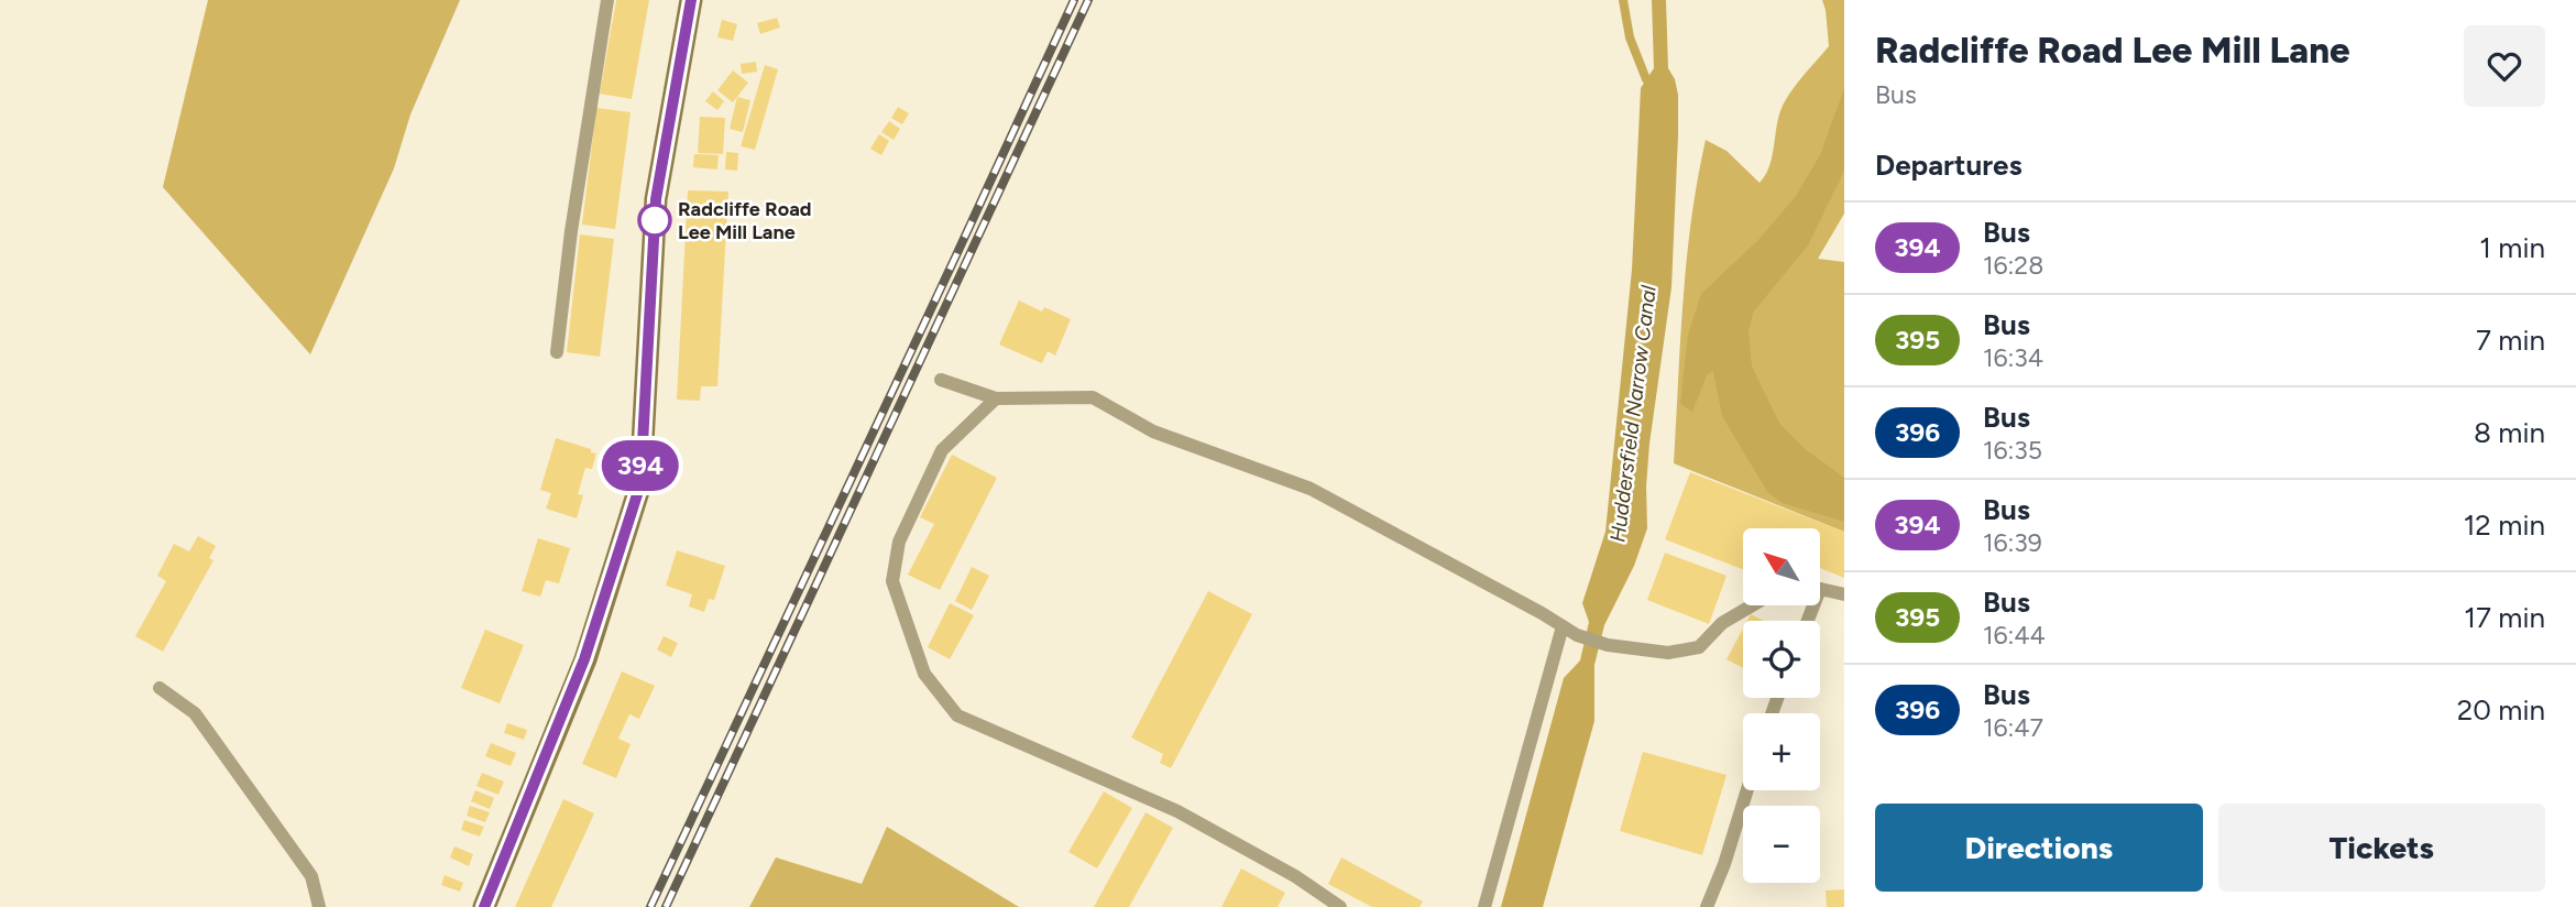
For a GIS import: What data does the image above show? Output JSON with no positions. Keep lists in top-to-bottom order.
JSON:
{
  "water": ["Huddersfield Narrow Canal"],
  "places": ["Radcliffe Road Lee Mill Lane"],
  "lines": ["bus line 394"],
  "north": "top left",
  "page": {
    "on_map": "394",
    "heading": [
      ["Radcliffe Road Lee Mill Lane", "Bus"],
      "Departures"
    ],
    "list": [
      {
        "mark": "394",
        "name": "Bus",
        "note": "16:28",
        "value": "1 min"
      },
      {
        "mark": "395",
        "name": "Bus",
        "note": "16:34",
        "value": "7 min"
      },
      {
        "mark": "396",
        "name": "Bus",
        "note": "16:35",
        "value": "8 min"
      },
      {
        "mark": "394",
        "name": "Bus",
        "note": "16:39",
        "value": "12 min"
      },
      {
        "mark": "395",
        "name": "Bus",
        "note": "16:44",
        "value": "17 min"
      },
      {
        "mark": "396",
        "name": "Bus",
        "note": "16:47",
        "value": "20 min"
      }
    ],
    "map_buttons": ["+", "−"],
    "buttons": ["Directions", "Tickets"]
  }
}
